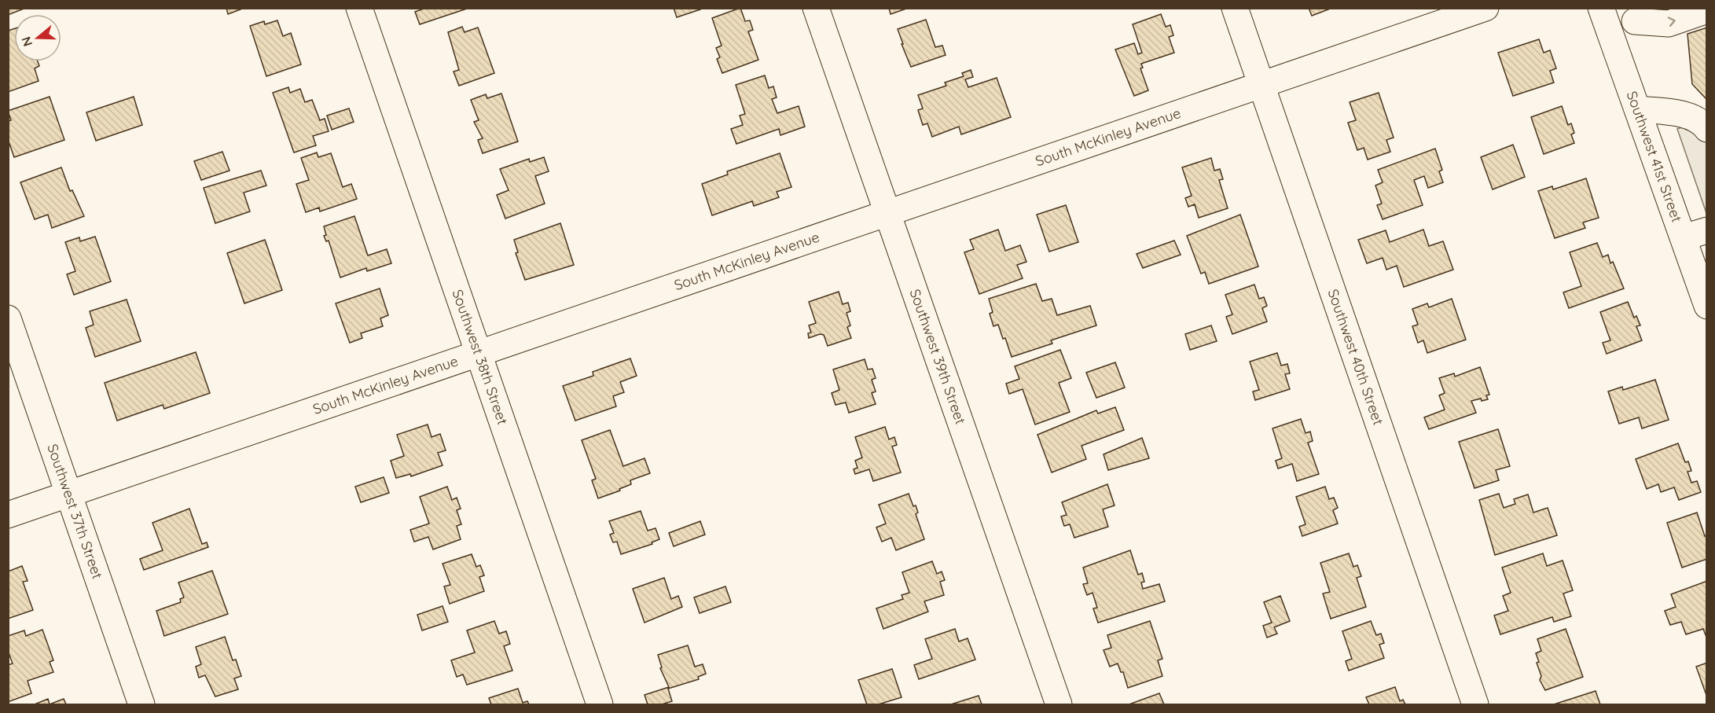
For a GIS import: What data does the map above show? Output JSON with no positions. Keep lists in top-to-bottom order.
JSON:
{
  "streets": {
    "street": [
      "South McKinley Avenue",
      "Southwest 41st Street",
      "Southwest 40th Street",
      "Southwest 38th Street",
      "Southwest 39th Street",
      "Southwest 37th Street"
    ]
  },
  "crossings": [
    ["South McKinley Avenue", "Southwest 40th Street"],
    ["South McKinley Avenue", "Southwest 38th Street"],
    ["South McKinley Avenue", "Southwest 39th Street"],
    ["South McKinley Avenue", "Southwest 37th Street"]
  ],
  "north": "left"
}
